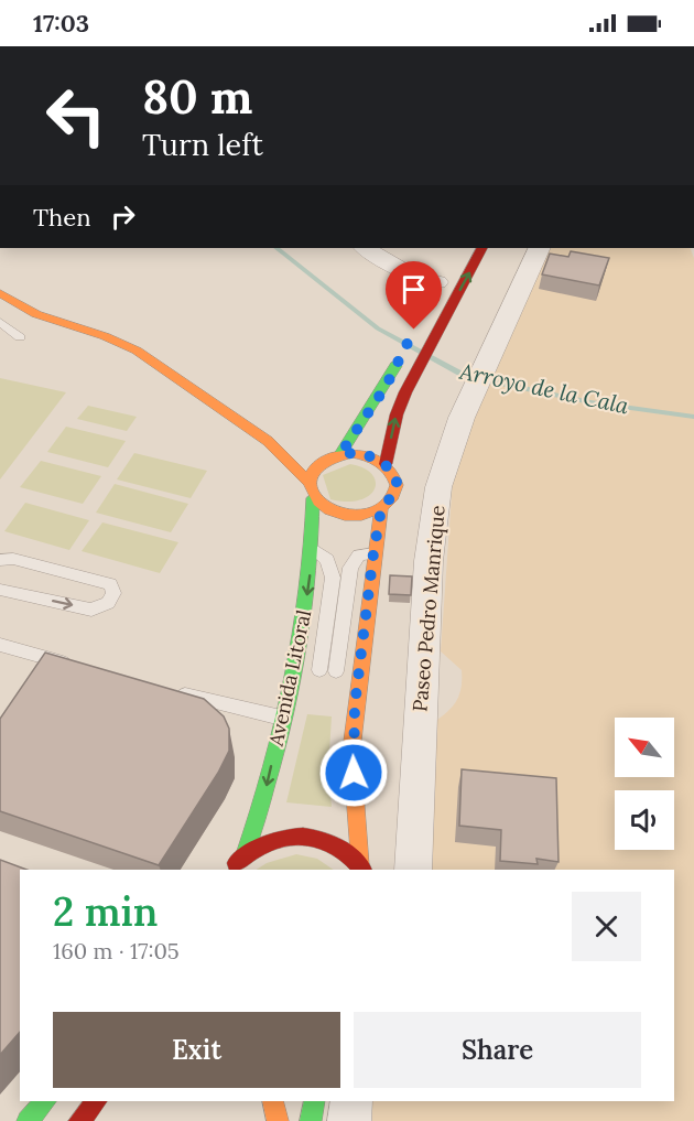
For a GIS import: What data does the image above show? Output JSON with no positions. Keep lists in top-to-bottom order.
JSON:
{
  "streets": {
    "main road": ["Avenida Litoral"],
    "street": ["Paseo Pedro Manrique"]
  },
  "water": ["Arroyo de la Cala"],
  "north": "top left",
  "page": {
    "status": "17:03",
    "turn": ["80 m", "Turn left"],
    "then": "Then",
    "heading": ["2 min", "160 m · 17:05"],
    "buttons": ["Exit", "Share"]
  }
}
